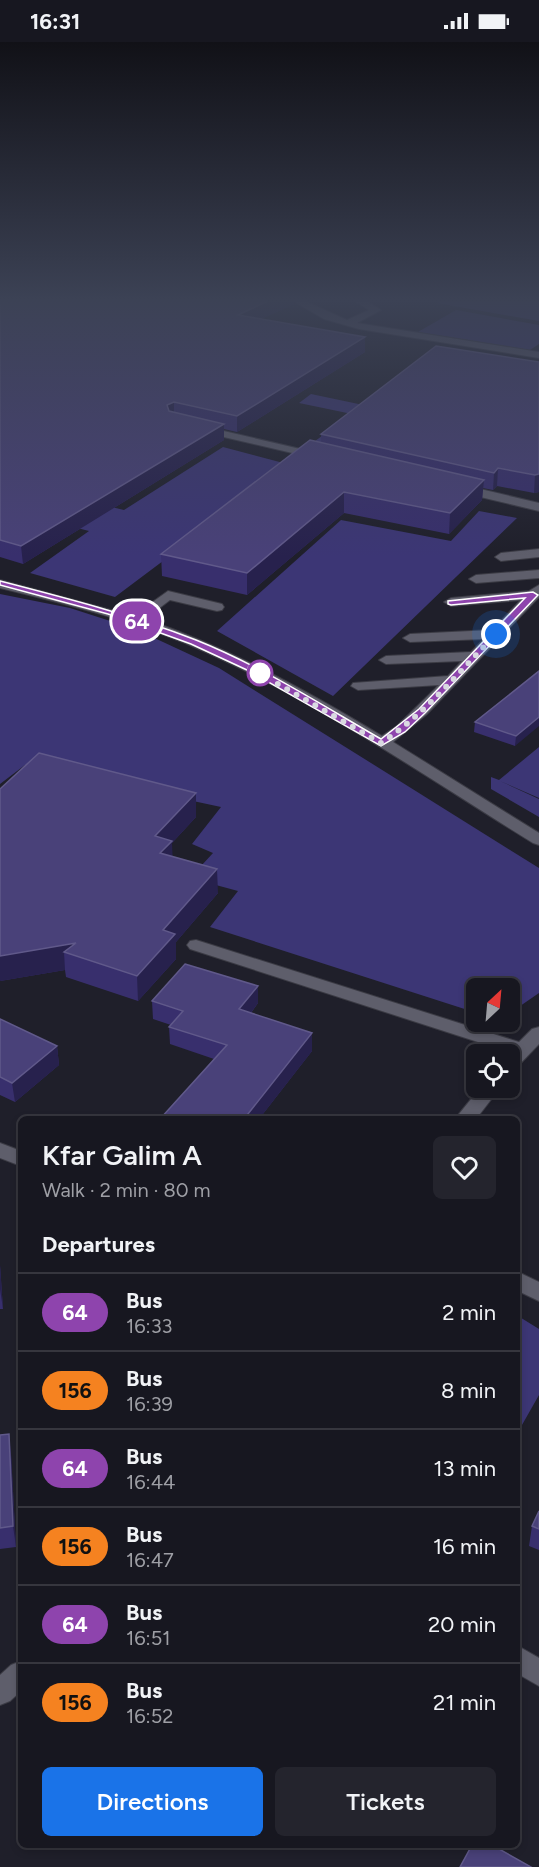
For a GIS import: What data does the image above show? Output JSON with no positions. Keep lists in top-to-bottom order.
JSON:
{
  "lines": ["bus line 64"],
  "north": "top right",
  "page": {
    "status": "16:31",
    "on_map": "64",
    "heading": [
      ["Kfar Galim A", "Walk · 2 min · 80 m"],
      "Departures"
    ],
    "list": [
      {
        "mark": "64",
        "name": "Bus",
        "note": "16:33",
        "value": "2 min"
      },
      {
        "mark": "156",
        "name": "Bus",
        "note": "16:39",
        "value": "8 min"
      },
      {
        "mark": "64",
        "name": "Bus",
        "note": "16:44",
        "value": "13 min"
      },
      {
        "mark": "156",
        "name": "Bus",
        "note": "16:47",
        "value": "16 min"
      },
      {
        "mark": "64",
        "name": "Bus",
        "note": "16:51",
        "value": "20 min"
      },
      {
        "mark": "156",
        "name": "Bus",
        "note": "16:52",
        "value": "21 min"
      }
    ],
    "buttons": ["Directions", "Tickets"]
  }
}
